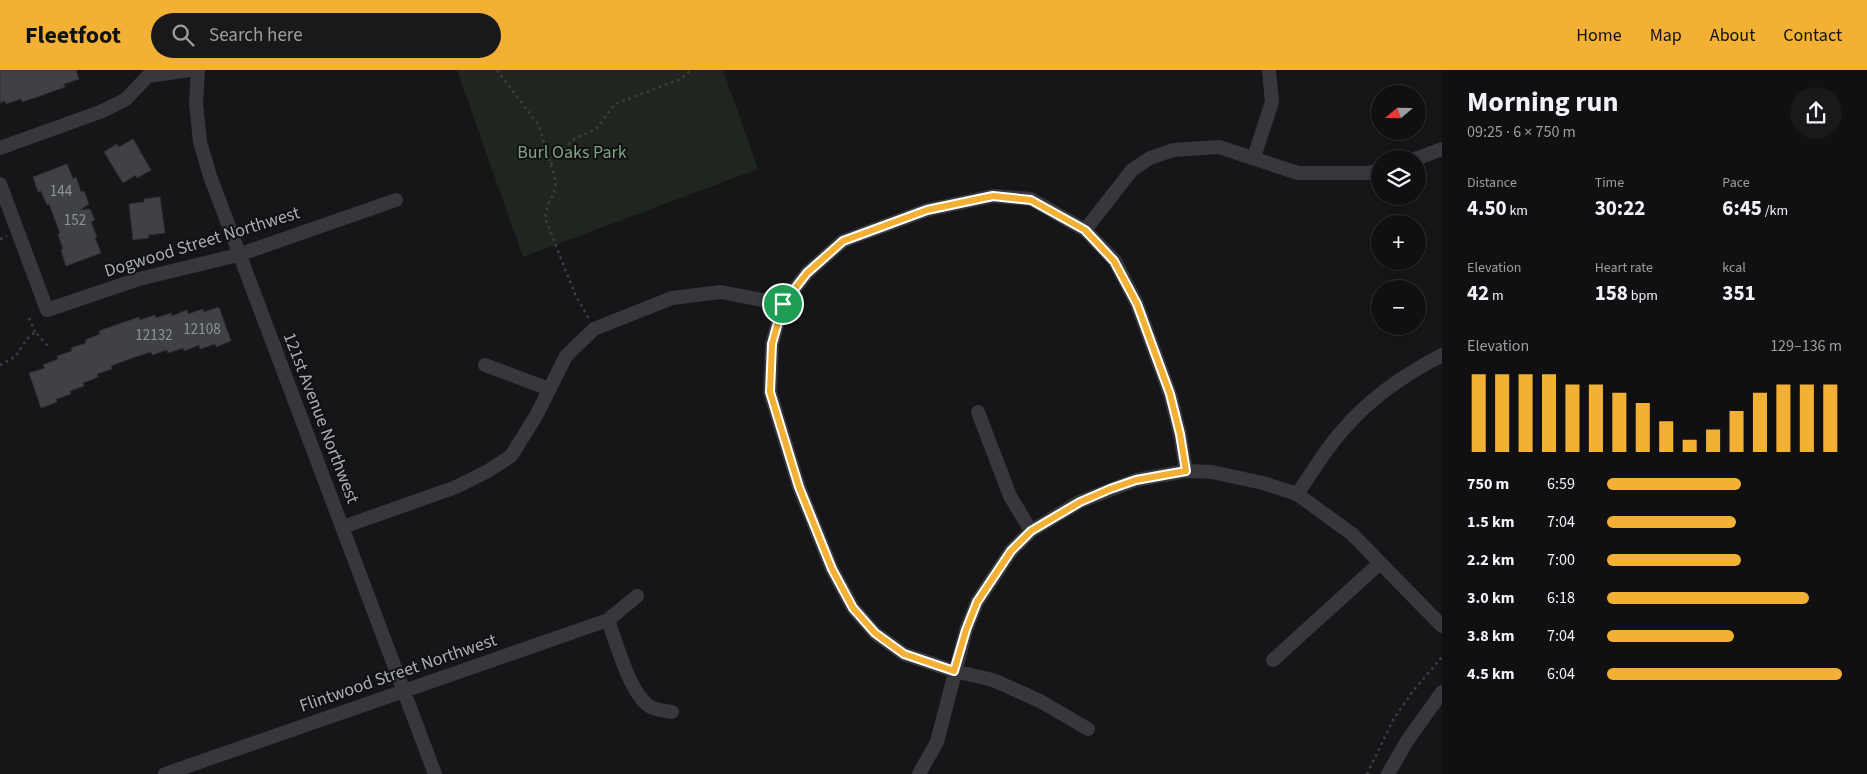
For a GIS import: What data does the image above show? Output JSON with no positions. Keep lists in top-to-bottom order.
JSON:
{
  "streets": {
    "street": ["Dogwood Street Northwest", "121st Avenue Northwest", "Flintwood Street Northwest"]
  },
  "crossings": [
    ["Dogwood Street Northwest", "121st Avenue Northwest"],
    ["121st Avenue Northwest", "Flintwood Street Northwest"]
  ],
  "parks": ["Burl Oaks Park"],
  "house_numbers": [
    "144",
    "152",
    "12108",
    "12132"
  ],
  "north": "left",
  "page": {
    "header": "Fleetfoot",
    "search": "Search here",
    "nav": [
      "Home",
      "Map",
      "About",
      "Contact"
    ],
    "heading": ["Morning run", "09:25 · 6 × 750 m"],
    "map_buttons": ["+", "−"],
    "stats": [
      ["Distance", "4.50 km"],
      ["Time", "30:22"],
      ["Pace", "6:45 /km"],
      ["Elevation", "42 m"],
      ["Heart rate", "158 bpm"],
      ["kcal", "351"]
    ],
    "chart": ["Elevation", "129–136 m"],
    "list": [
      {
        "name": "750 m",
        "note": "6:59"
      },
      {
        "name": "1.5 km",
        "note": "7:04"
      },
      {
        "name": "2.2 km",
        "note": "7:00"
      },
      {
        "name": "3.0 km",
        "note": "6:18"
      },
      {
        "name": "3.8 km",
        "note": "7:04"
      },
      {
        "name": "4.5 km",
        "note": "6:04"
      }
    ]
  }
}
